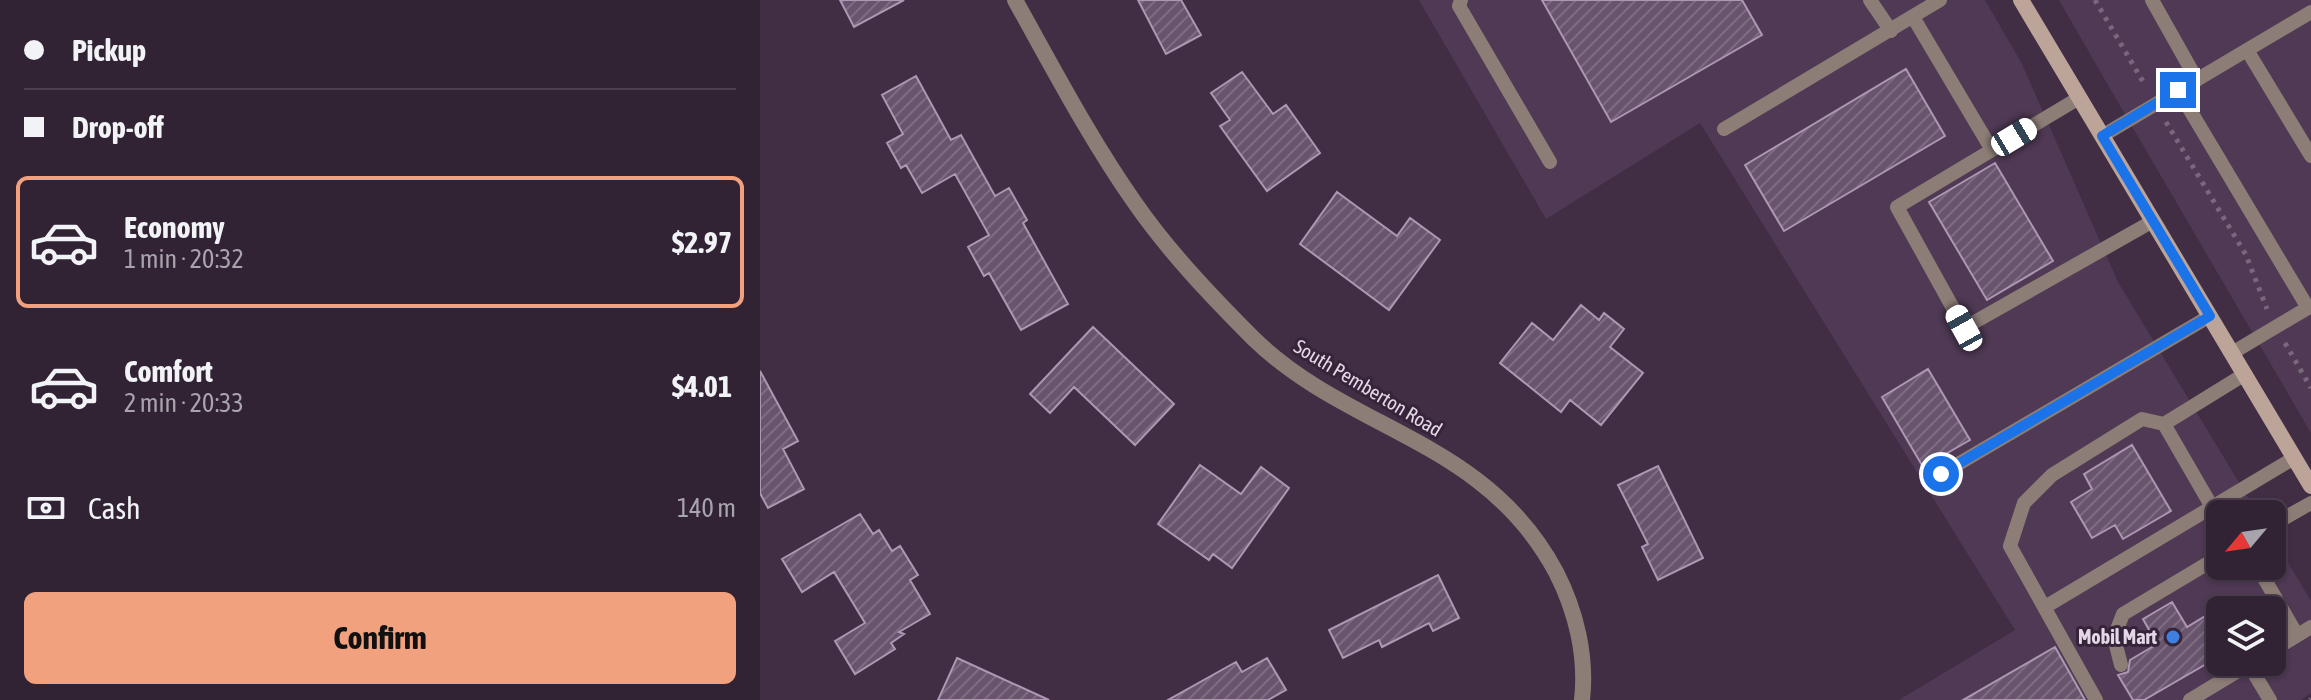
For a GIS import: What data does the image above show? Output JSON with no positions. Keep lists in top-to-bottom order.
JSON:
{
  "streets": {
    "street": ["South Pemberton Road"]
  },
  "places": ["Mobil Mart"],
  "north": "bottom left",
  "page": {
    "banner": ["Pickup", "Drop-off"],
    "list": [
      {
        "name": "Economy",
        "note": "1 min · 20:32",
        "value": "$2.97"
      },
      {
        "name": "Comfort",
        "note": "2 min · 20:33",
        "value": "$4.01"
      }
    ],
    "pay": ["Cash", "140 m"],
    "buttons": "Confirm"
  }
}
